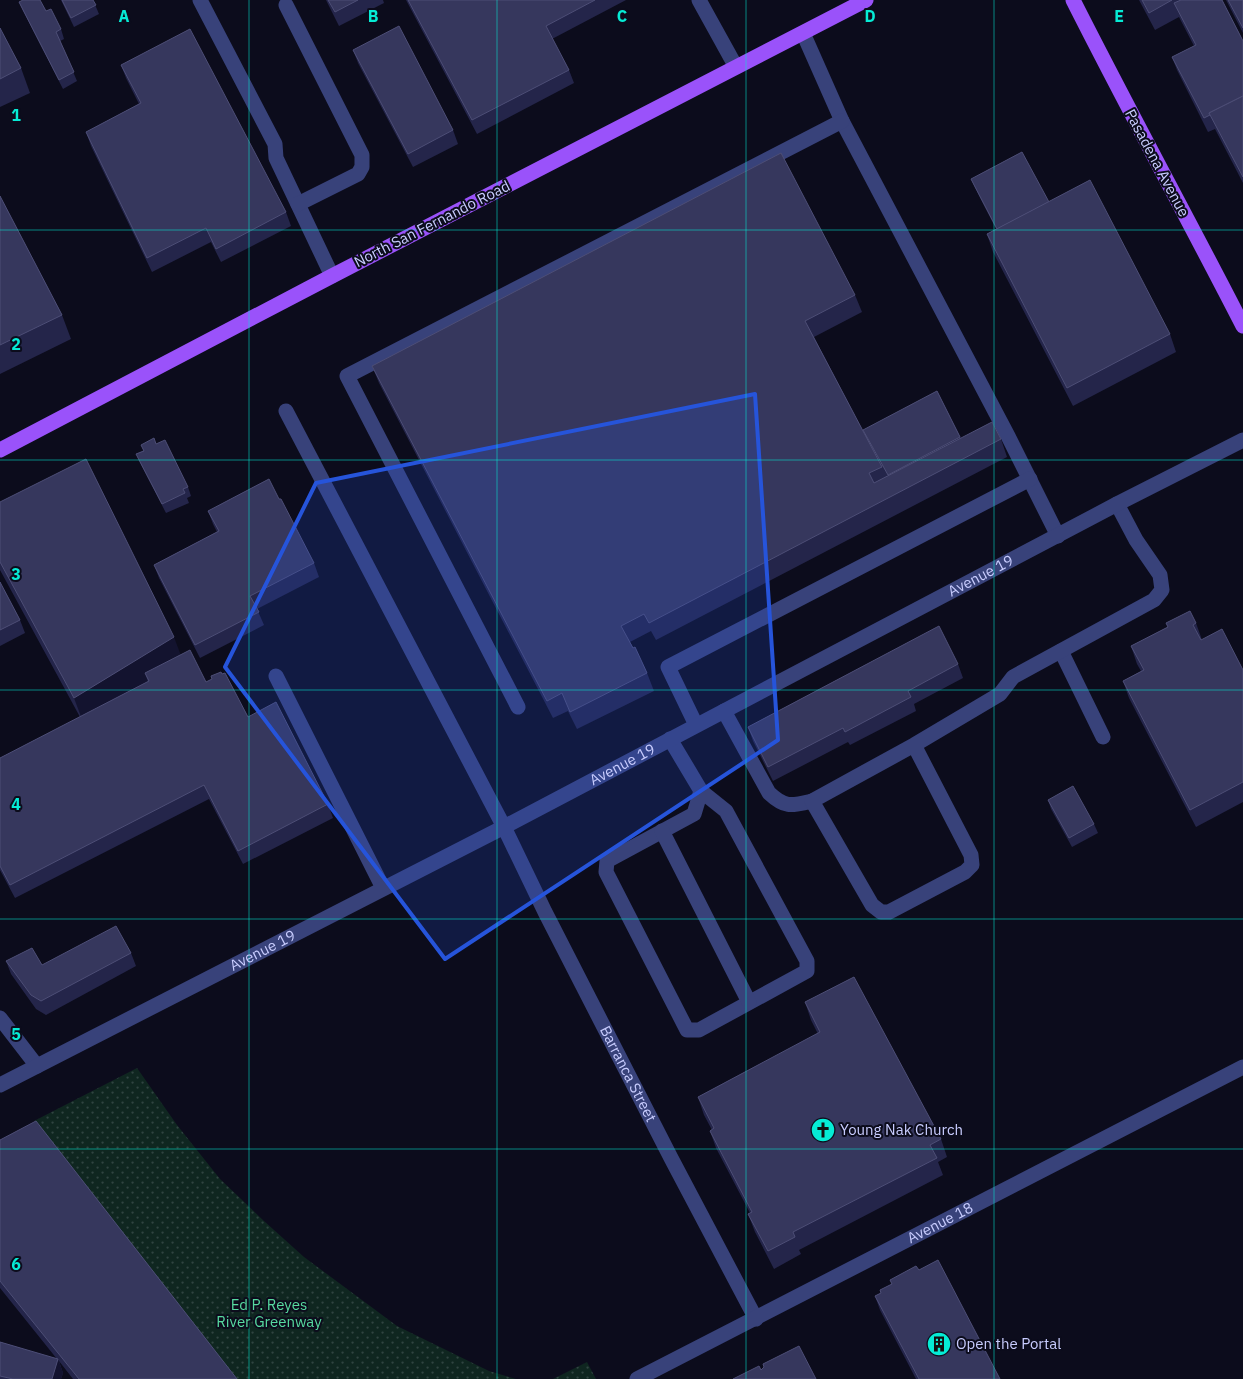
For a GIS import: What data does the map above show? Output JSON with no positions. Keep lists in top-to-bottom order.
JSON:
{
  "streets": {
    "main road": ["Pasadena Avenue", "North San Fernando Road"],
    "street": ["Avenue 19", "Barranca Street", "Avenue 18"]
  },
  "crossings": [
    ["Avenue 19", "Barranca Street"],
    ["Barranca Street", "Avenue 18"]
  ],
  "parks": ["Ed P. Reyes River Greenway"],
  "places": {
    "church": ["Young Nak Church"],
    "building": ["Open the Portal"]
  },
  "grid": {
    "columns": [
      "A",
      "B",
      "C",
      "D",
      "E"
    ],
    "rows": [
      "1",
      "2",
      "3",
      "4",
      "5",
      "6"
    ]
  }
}
